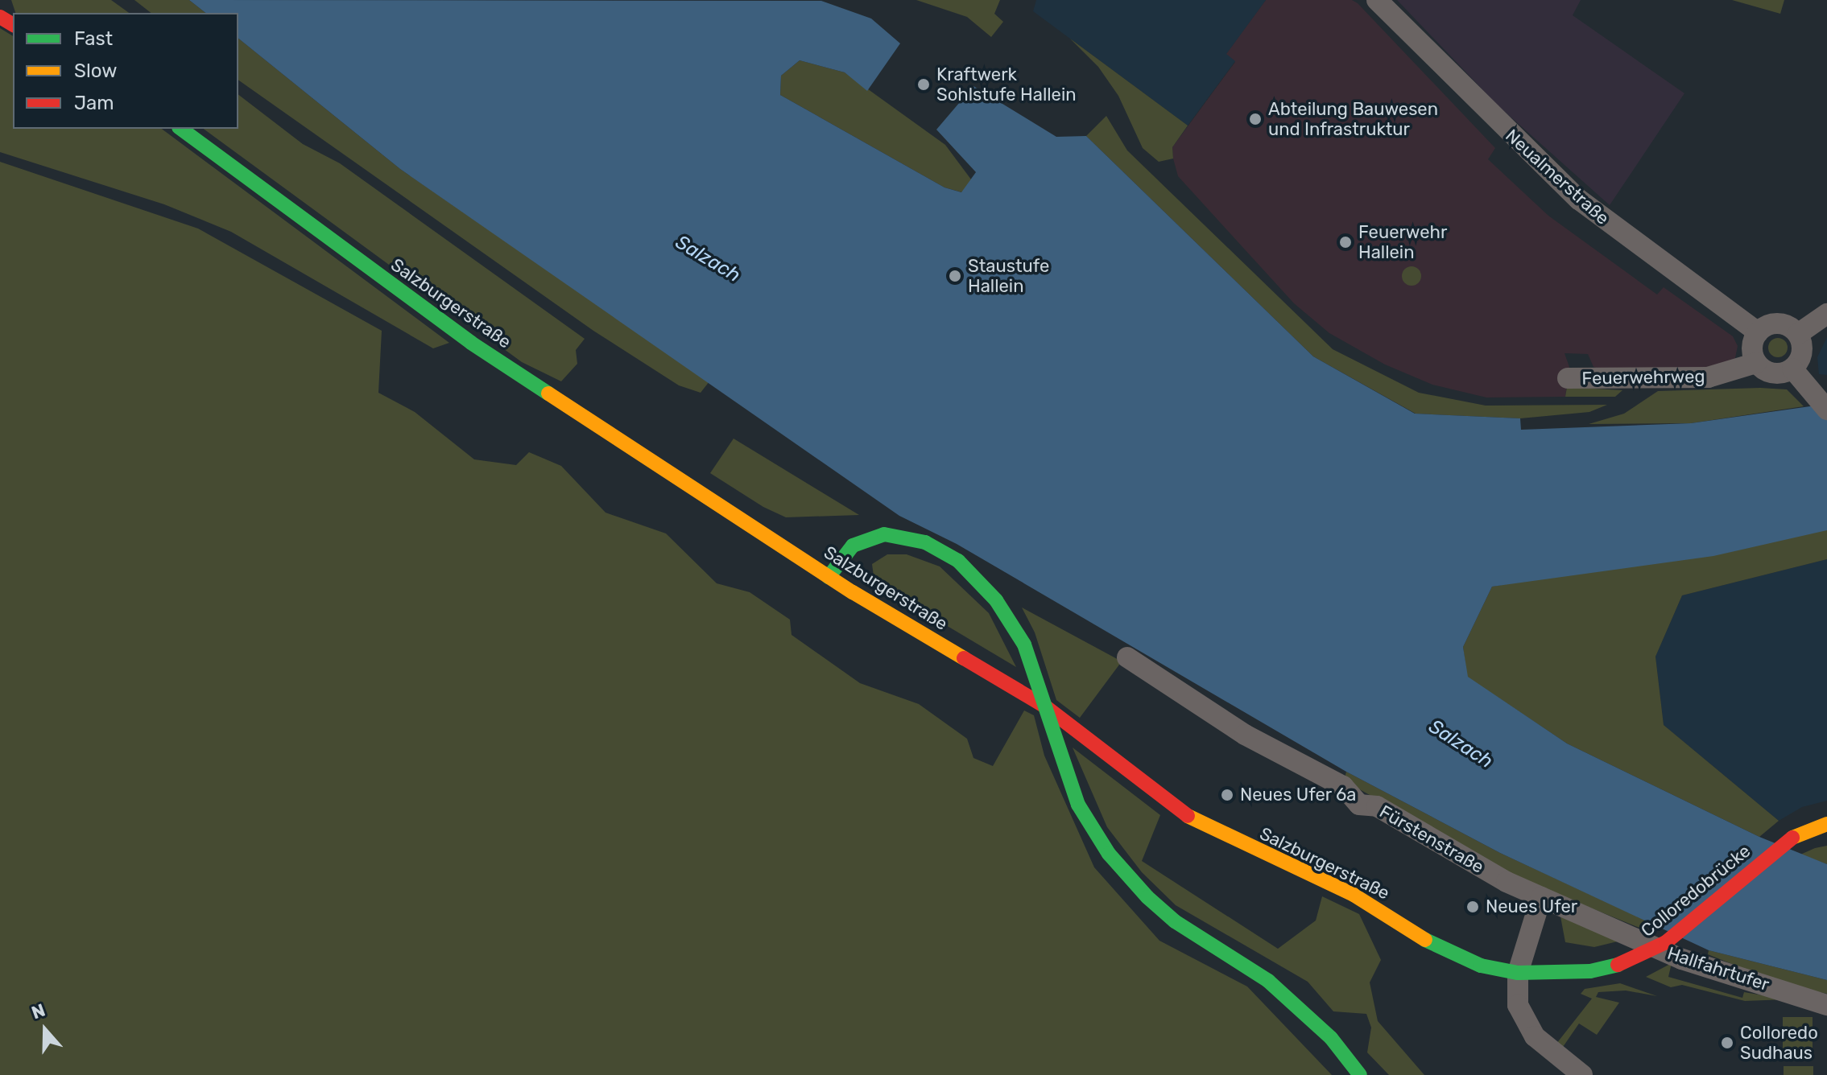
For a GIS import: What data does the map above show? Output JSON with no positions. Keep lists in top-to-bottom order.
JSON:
{
  "streets": {
    "main road": ["Salzburgerstraße", "Colloredobrücke"],
    "street": [
      "Neualmerstraße",
      "Feuerwehrweg",
      "Fürstenstraße",
      "Hallfahrtufer"
    ]
  },
  "crossings": [
    ["Neualmerstraße", "Feuerwehrweg"],
    ["Salzburgerstraße", "Colloredobrücke"],
    ["Fürstenstraße", "Hallfahrtufer"]
  ],
  "water": ["Salzach"],
  "places": [
    "Kraftwerk Sohlstufe Hallein",
    "Abteilung Bauwesen und Infrastruktur",
    "Feuerwehr Hallein",
    "Staustufe Hallein",
    "Neues Ufer 6a",
    "Neues Ufer",
    "Colloredo Sudhaus"
  ],
  "legend": ["Fast", "Slow", "Jam"],
  "north": "top"
}
